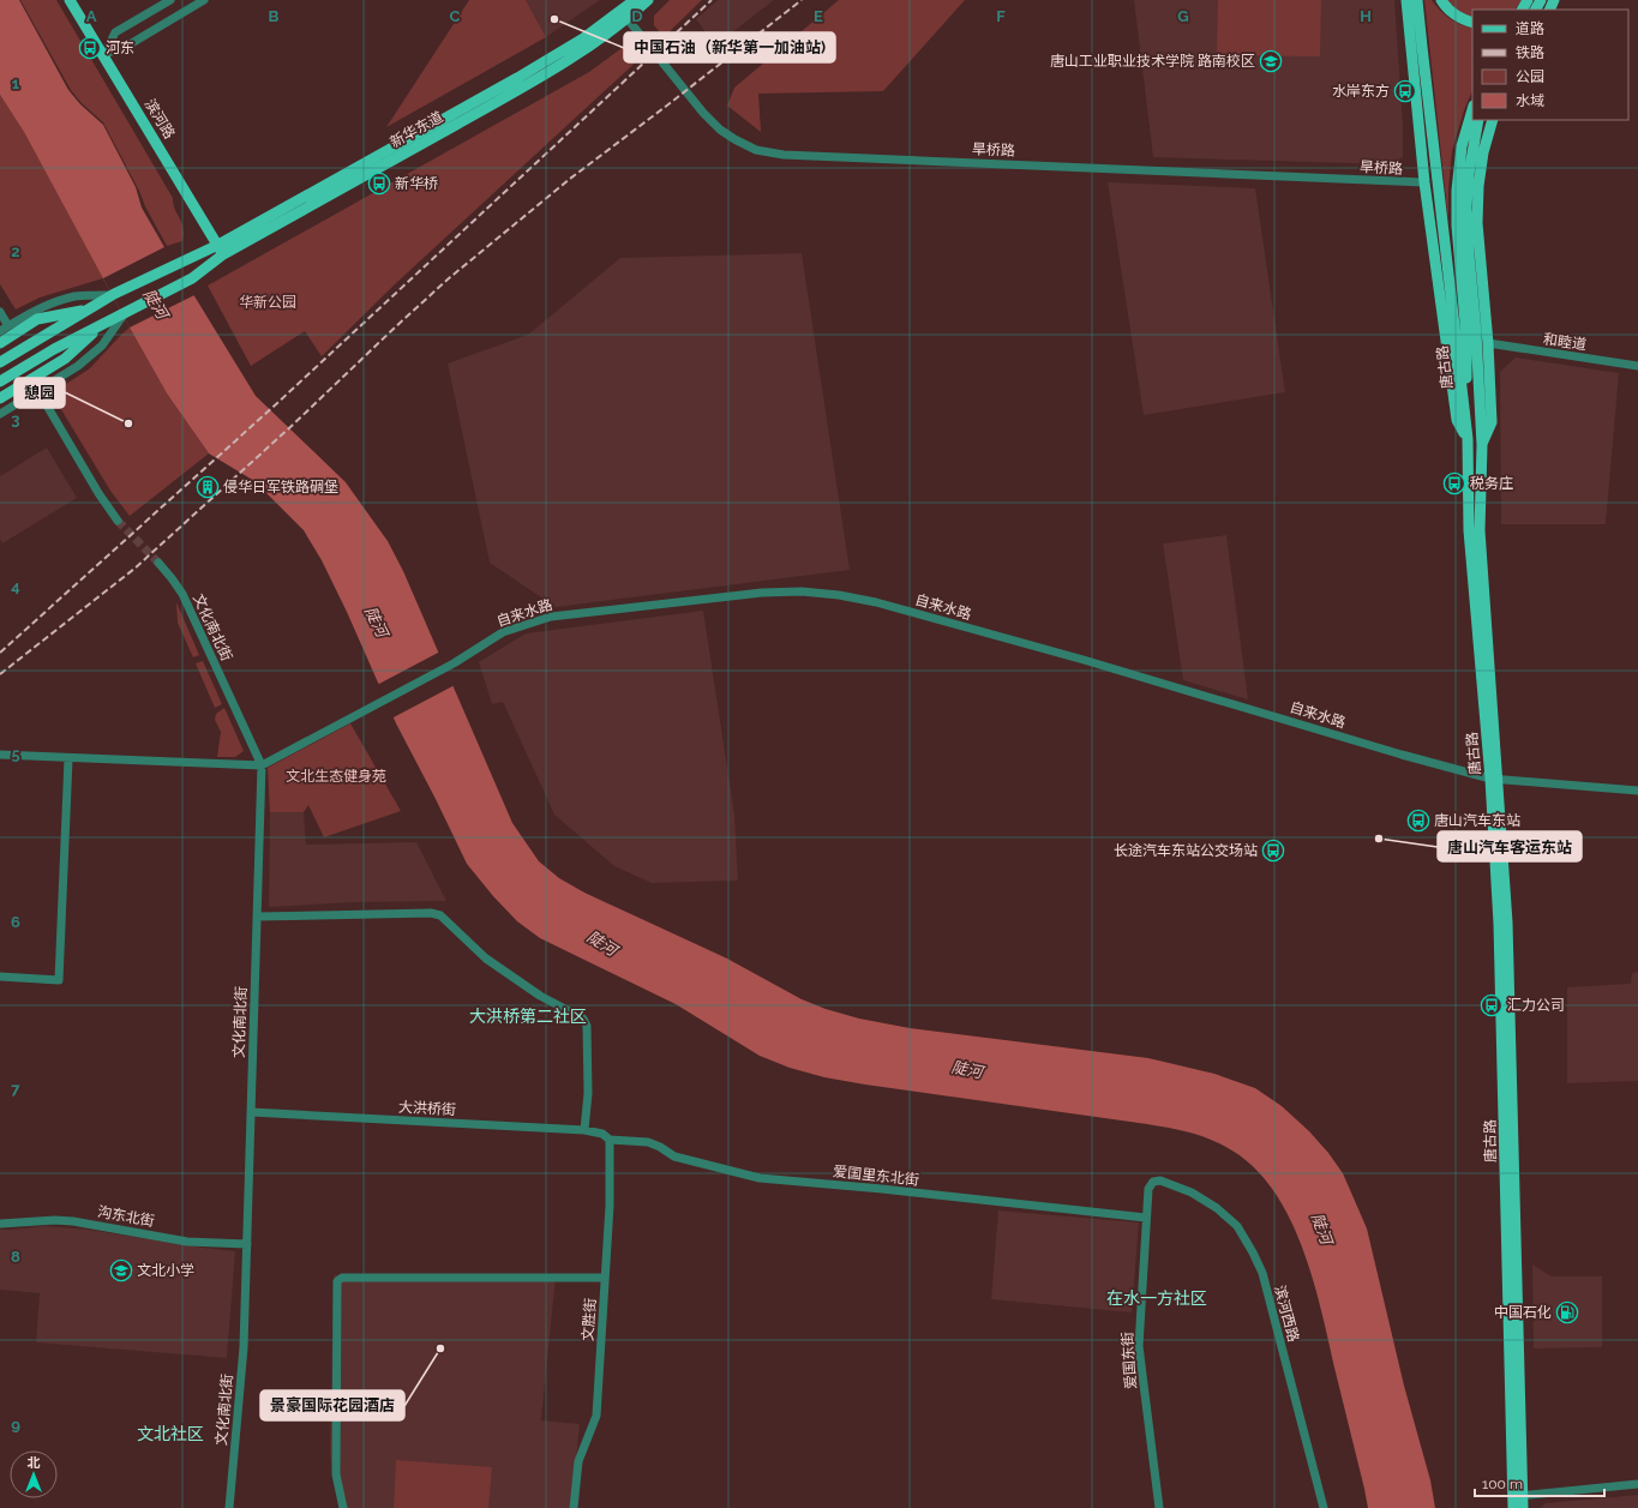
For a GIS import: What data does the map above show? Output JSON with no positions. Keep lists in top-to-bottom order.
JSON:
{
  "streets": {
    "main road": ["滨河路", "新华东道", "唐古路"],
    "street": [
      "旱桥路",
      "和睦道",
      "自来水路",
      "文化南北街",
      "大洪桥街",
      "爱国里东北街",
      "沟东北街",
      "滨河西路",
      "文胜街",
      "爱国东街"
    ]
  },
  "crossings": [
    ["滨河路", "新华东道"],
    ["新华东道", "旱桥路"],
    ["唐古路", "自来水路"],
    ["自来水路", "文化南北街"],
    ["文化南北街", "大洪桥街"],
    ["文化南北街", "沟东北街"],
    ["大洪桥街", "爱国里东北街"],
    ["大洪桥街", "文胜街"],
    ["爱国里东北街", "文胜街"],
    ["爱国里东北街", "爱国东街"],
    ["滨河西路", "爱国东街"]
  ],
  "districts": ["大洪桥第二社区", "在水一方社区", "文北社区"],
  "water": ["陡河"],
  "parks": ["华新公园", "文北生态健身苑"],
  "places": {
    "other": [
      "中国石油（新华第一加油站)",
      "憩园",
      "唐山汽车客运东站",
      "景豪国际花园酒店"
    ],
    "bus stop": [
      "河东",
      "水岸东方",
      "新华桥",
      "税务庄",
      "唐山汽车东站",
      "长途汽车东站公交场站",
      "汇力公司"
    ],
    "school or university": ["唐山工业职业技术学院 路南校区", "文北小学"],
    "building": ["侵华日军铁路碉堡"],
    "fuel station": ["中国石化"]
  },
  "legend": [
    "道路",
    "铁路",
    "公园",
    "水域"
  ],
  "scale_bar": "100 m",
  "north": "top",
  "grid": {
    "columns": [
      "A",
      "B",
      "C",
      "D",
      "E",
      "F",
      "G",
      "H"
    ],
    "rows": [
      "1",
      "2",
      "3",
      "4",
      "5",
      "6",
      "7",
      "8",
      "9"
    ]
  }
}
